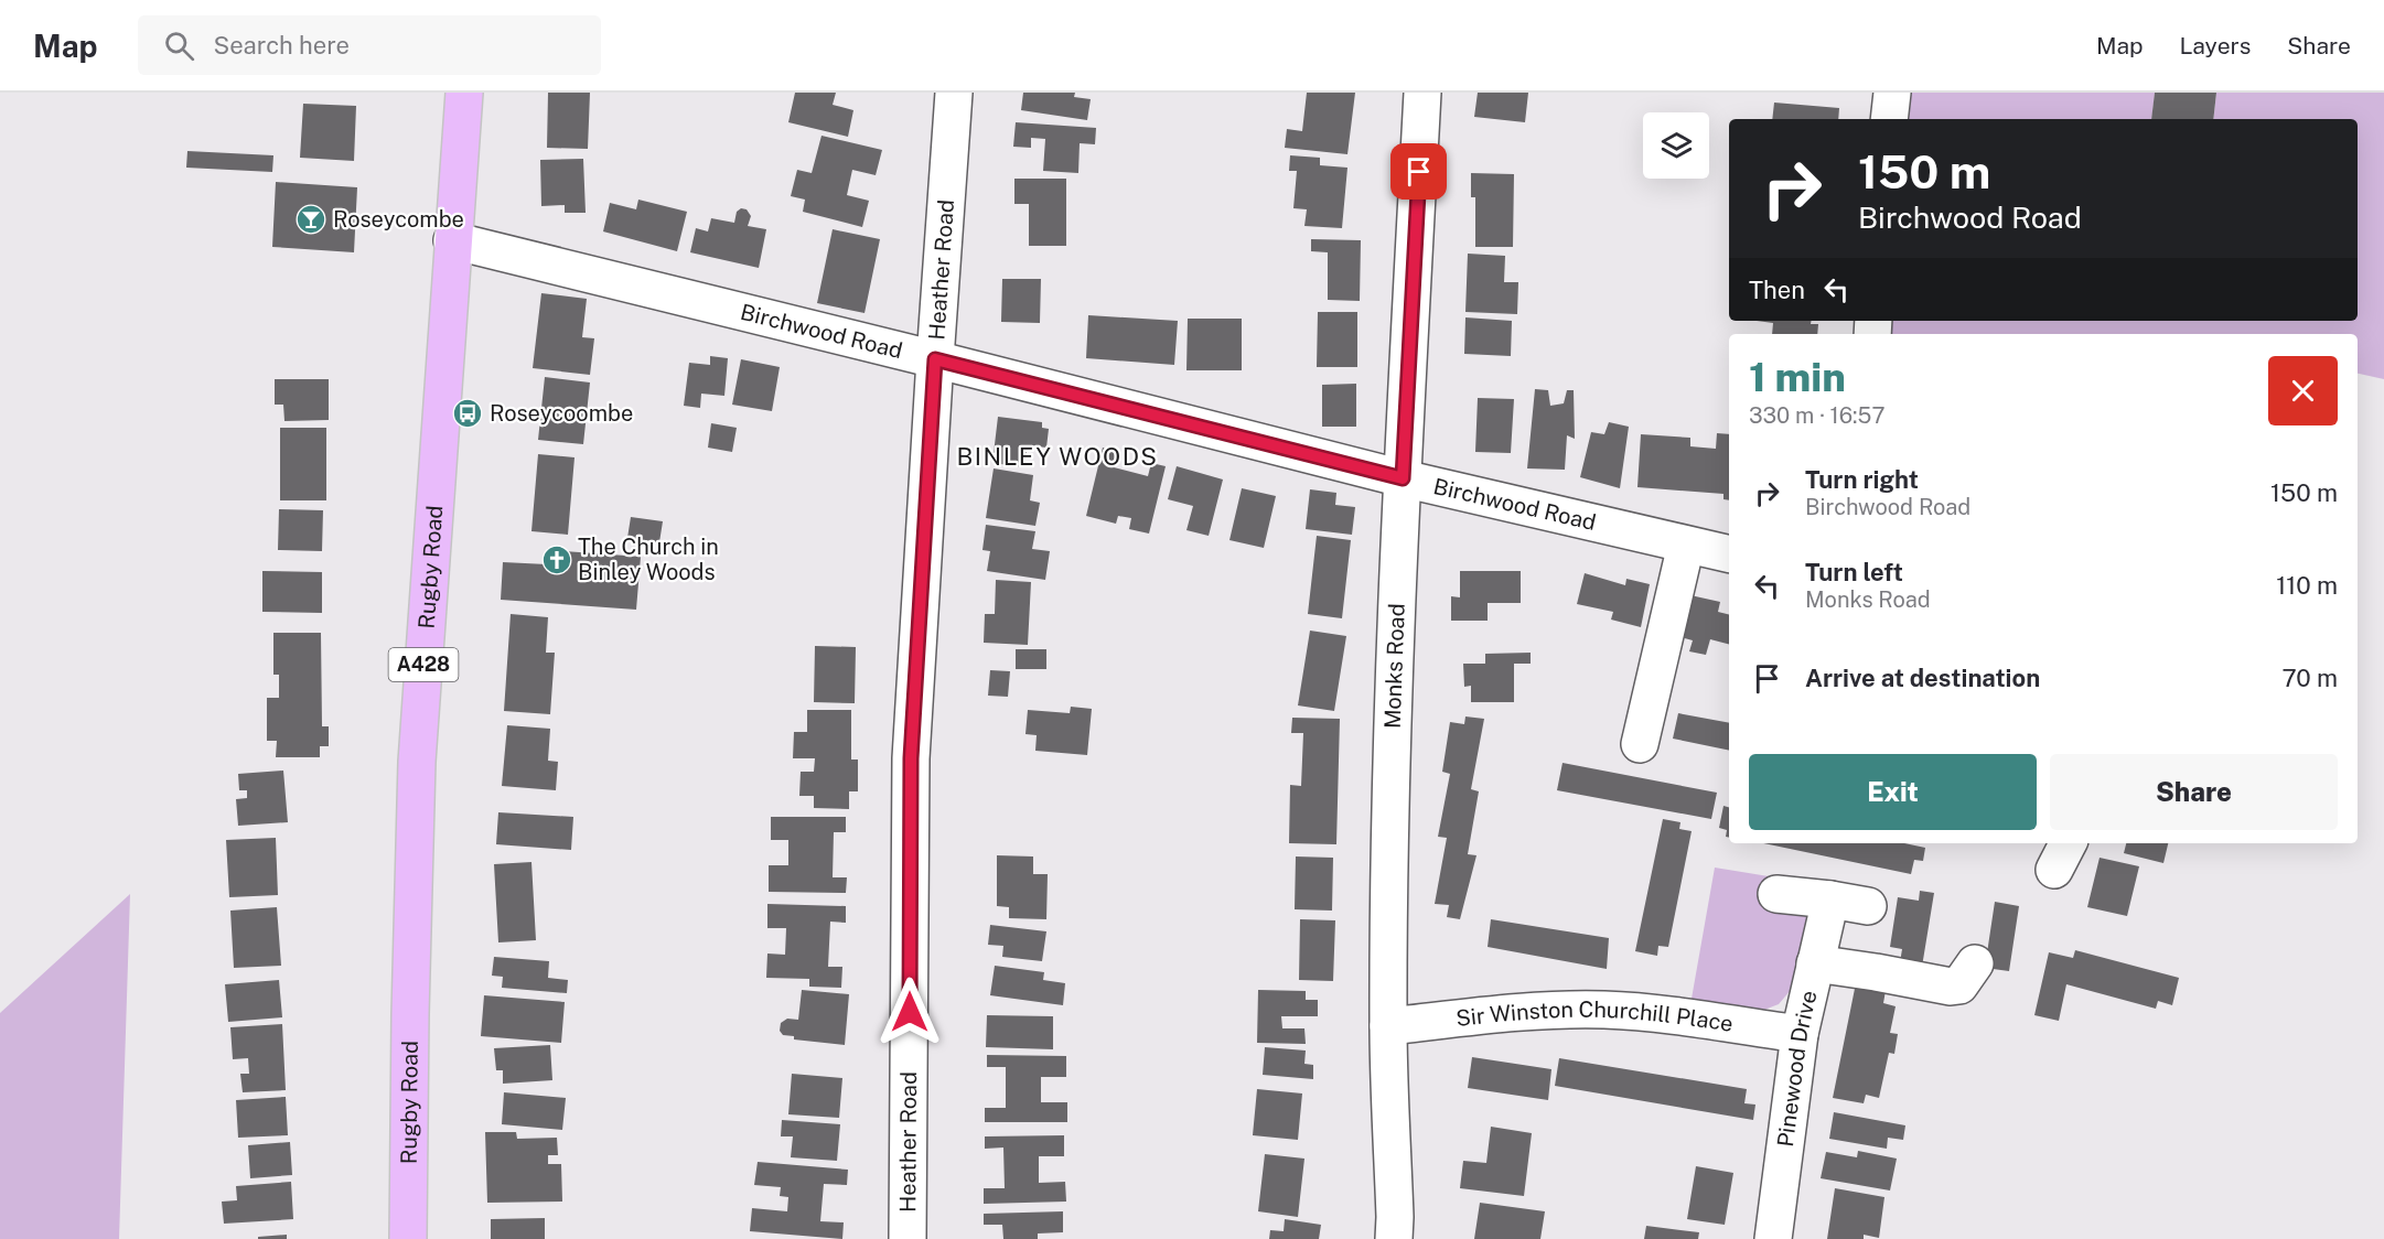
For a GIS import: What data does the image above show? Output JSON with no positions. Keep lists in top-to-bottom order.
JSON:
{
  "streets": {
    "main road": ["Rugby Road", "A428"],
    "street": [
      "Heather Road",
      "Birchwood Road",
      "Monks Road",
      "Sir Winston Churchill Place",
      "Pinewood Drive"
    ]
  },
  "crossings": [
    ["Heather Road", "Birchwood Road"],
    ["Birchwood Road", "Rugby Road"],
    ["Birchwood Road", "Monks Road"],
    ["Monks Road", "Sir Winston Churchill Place"],
    ["Sir Winston Churchill Place", "Pinewood Drive"]
  ],
  "districts": ["BINLEY WOODS"],
  "places": {
    "bar": ["Roseycombe"],
    "bus stop": ["Roseycoombe"],
    "church": ["The Church in Binley Woods"]
  },
  "page": {
    "header": "Map",
    "search": "Search here",
    "nav": ["Map", "Layers", "Share"],
    "turn": ["150 m", "Birchwood Road"],
    "then": "Then",
    "heading": ["1 min", "330 m · 16:57"],
    "list": [
      {
        "name": "Turn right",
        "note": "Birchwood Road",
        "value": "150 m"
      },
      {
        "name": "Turn left",
        "note": "Monks Road",
        "value": "110 m"
      },
      {
        "name": "Arrive at destination",
        "value": "70 m"
      }
    ],
    "buttons": ["Exit", "Share"]
  }
}
